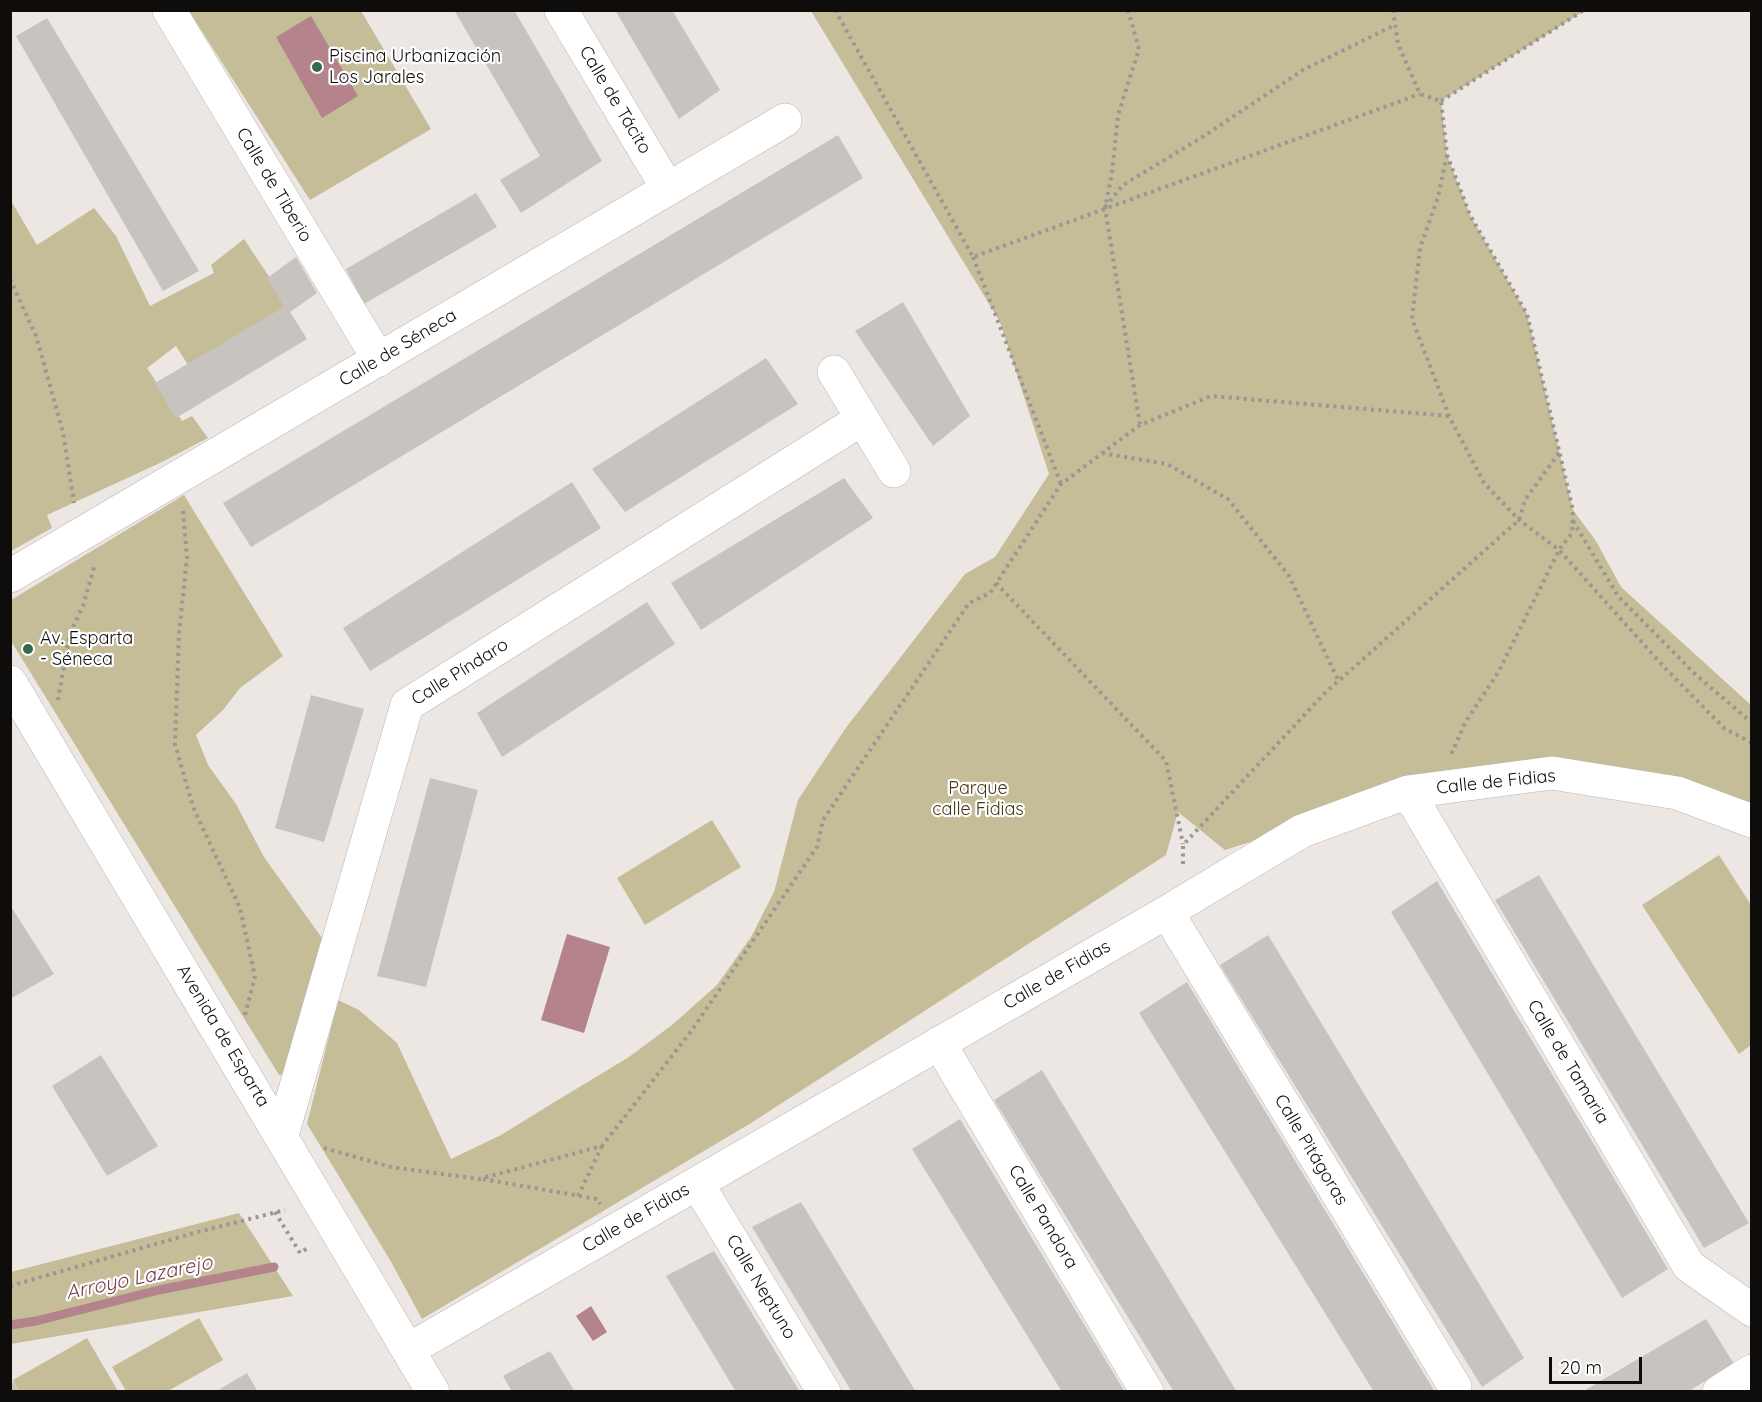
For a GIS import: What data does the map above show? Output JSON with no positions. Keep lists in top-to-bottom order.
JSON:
{
  "streets": {
    "street": [
      "Calle de Tácito",
      "Calle de Tiberio",
      "Calle de Séneca",
      "Calle Píndaro",
      "Calle de Fidias",
      "Avenida de Esparta",
      "Calle de Tamaria",
      "Calle Pitágoras",
      "Calle Pandora",
      "Calle Neptuno"
    ]
  },
  "crossings": [
    ["Calle de Tácito", "Calle de Séneca"],
    ["Calle de Tiberio", "Calle de Séneca"],
    ["Calle Píndaro", "Avenida de Esparta"],
    ["Calle de Fidias", "Avenida de Esparta"],
    ["Calle de Fidias", "Calle de Tamaria"],
    ["Calle de Fidias", "Calle Pitágoras"],
    ["Calle de Fidias", "Calle Pandora"],
    ["Calle de Fidias", "Calle Neptuno"]
  ],
  "water": ["Arroyo Lazarejo"],
  "parks": ["Parque calle Fidias"],
  "places": ["Piscina Urbanización Los Jarales", "Av. Esparta - Séneca"],
  "scale_bar": "20 m"
}
